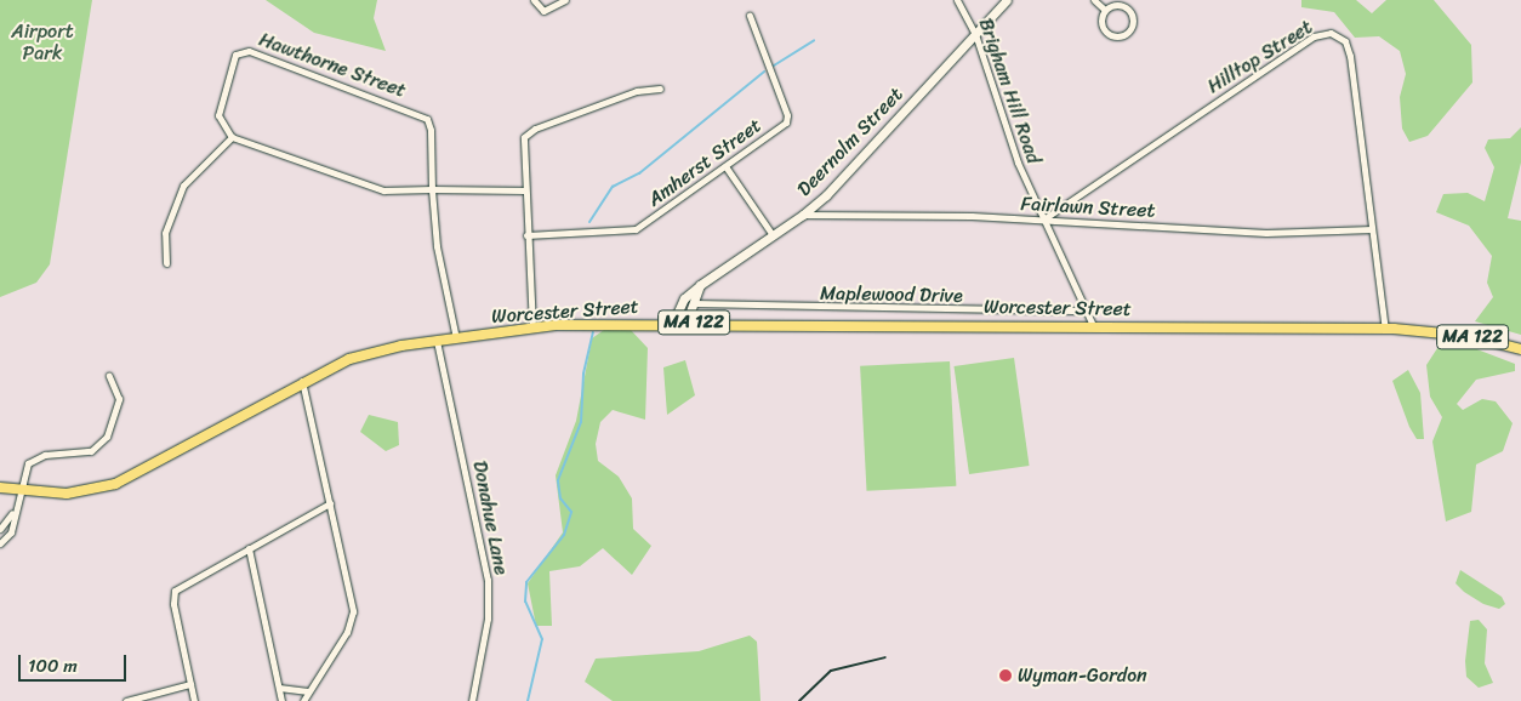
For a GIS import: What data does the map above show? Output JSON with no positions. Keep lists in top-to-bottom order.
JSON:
{
  "streets": {
    "main road": ["Worcester Street", "MA 122"],
    "street": [
      "Hilltop Street",
      "Hawthorne Street",
      "Brigham Hill Road",
      "Deernolm Street",
      "Amherst Street",
      "Fairlawn Street",
      "Maplewood Drive",
      "Donahue Lane"
    ]
  },
  "crossings": [
    ["Hilltop Street", "Brigham Hill Road"],
    ["Hilltop Street", "Fairlawn Street"],
    ["Hilltop Street", "Worcester Street"],
    ["Hawthorne Street", "Worcester Street"],
    ["Brigham Hill Road", "Deernolm Street"],
    ["Brigham Hill Road", "Fairlawn Street"],
    ["Brigham Hill Road", "Maplewood Drive"],
    ["Brigham Hill Road", "Worcester Street"],
    ["Deernolm Street", "Fairlawn Street"],
    ["Deernolm Street", "Worcester Street"],
    ["Worcester Street", "Donahue Lane"]
  ],
  "parks": ["Airport Park"],
  "places": ["Wyman-Gordon"],
  "scale_bar": "100 m"
}
